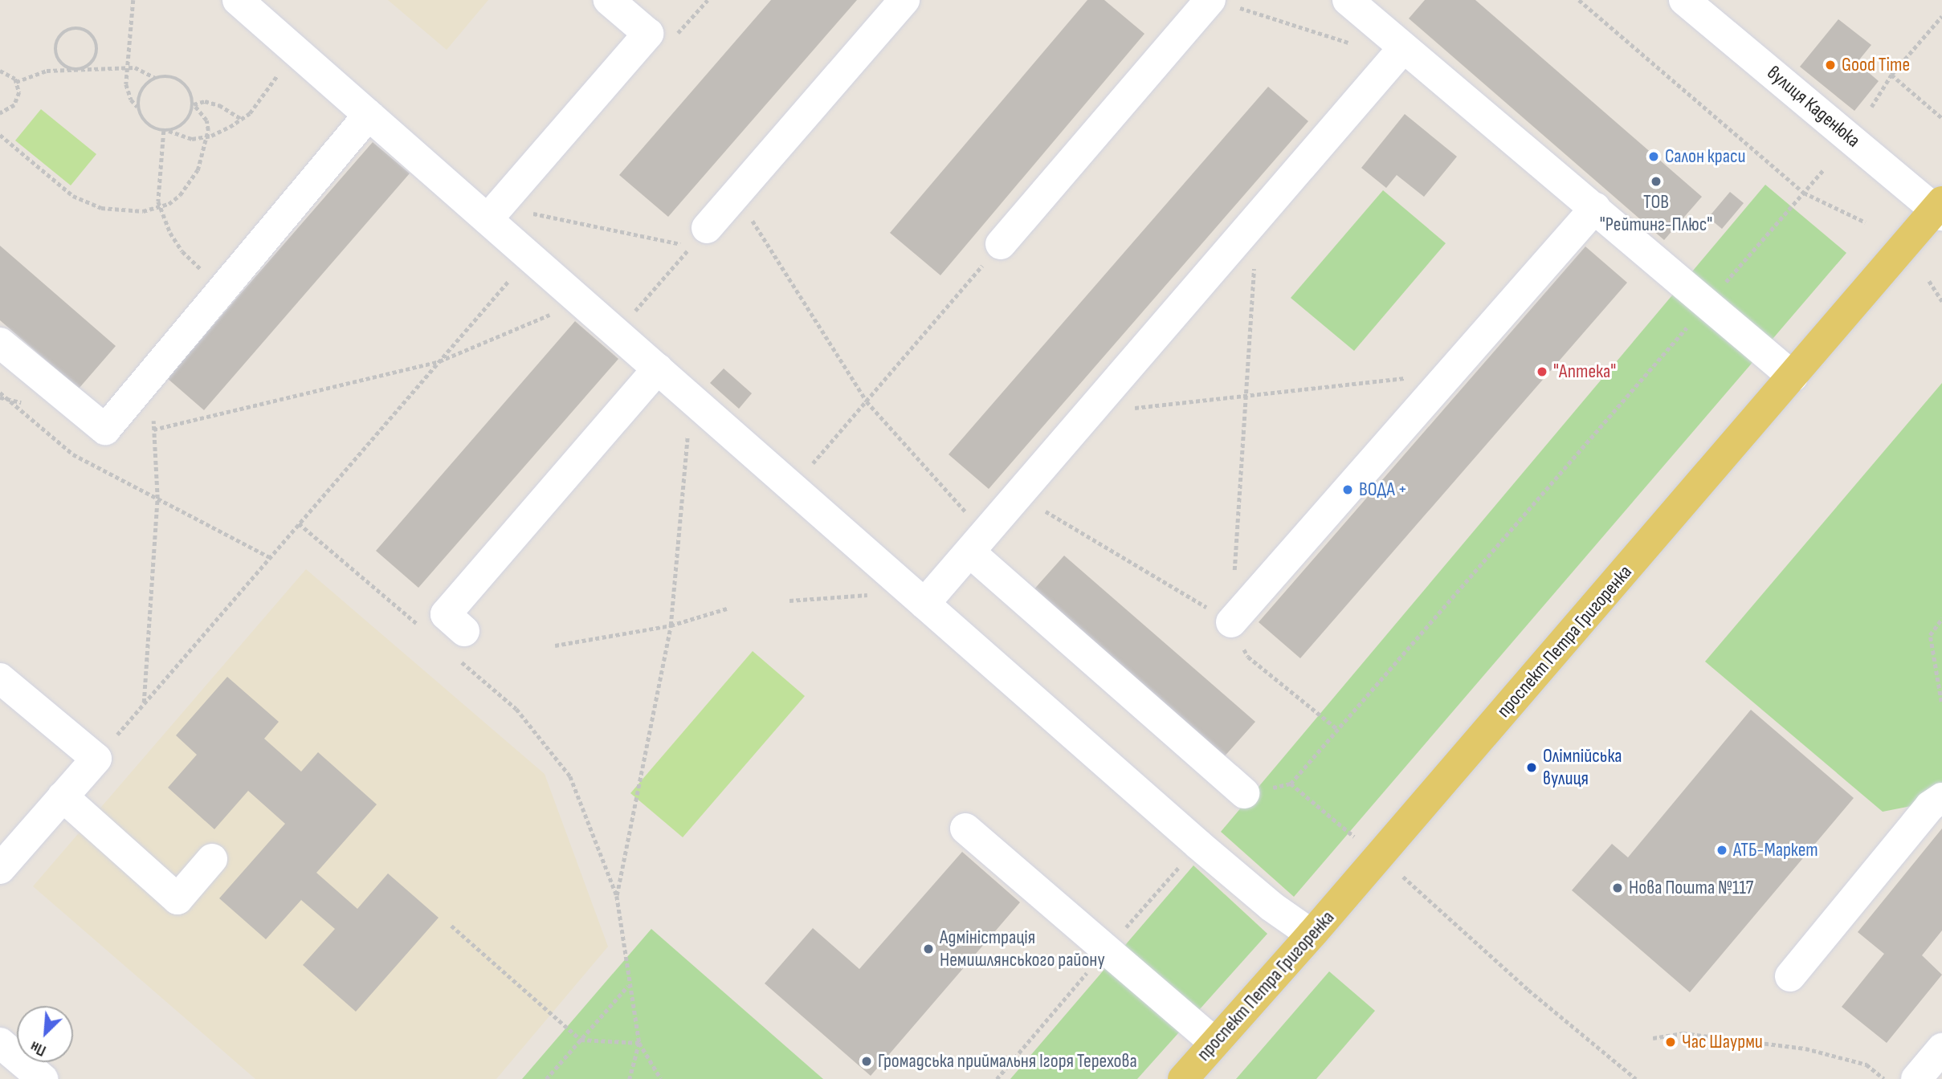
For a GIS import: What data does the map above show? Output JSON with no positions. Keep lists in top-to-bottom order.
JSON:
{
  "streets": {
    "main road": ["проспект Петра Григоренка"],
    "street": ["вулиця Каденюка"]
  },
  "crossings": [
    ["вулиця Каденюка", "проспект Петра Григоренка"]
  ],
  "places": [
    "Good Time",
    "Салон краси",
    "ТОВ \"Рейтинг-Плюс\"",
    "\"Аптека\"",
    "ВОДА +",
    "Олімпійська вулиця",
    "АТБ-Маркет",
    "Нова Пошта №117",
    "Адміністрація Немишлянського району",
    "Час Шаурми",
    "Громадська приймальня Ігоря Терехова"
  ],
  "north": "bottom left"
}
